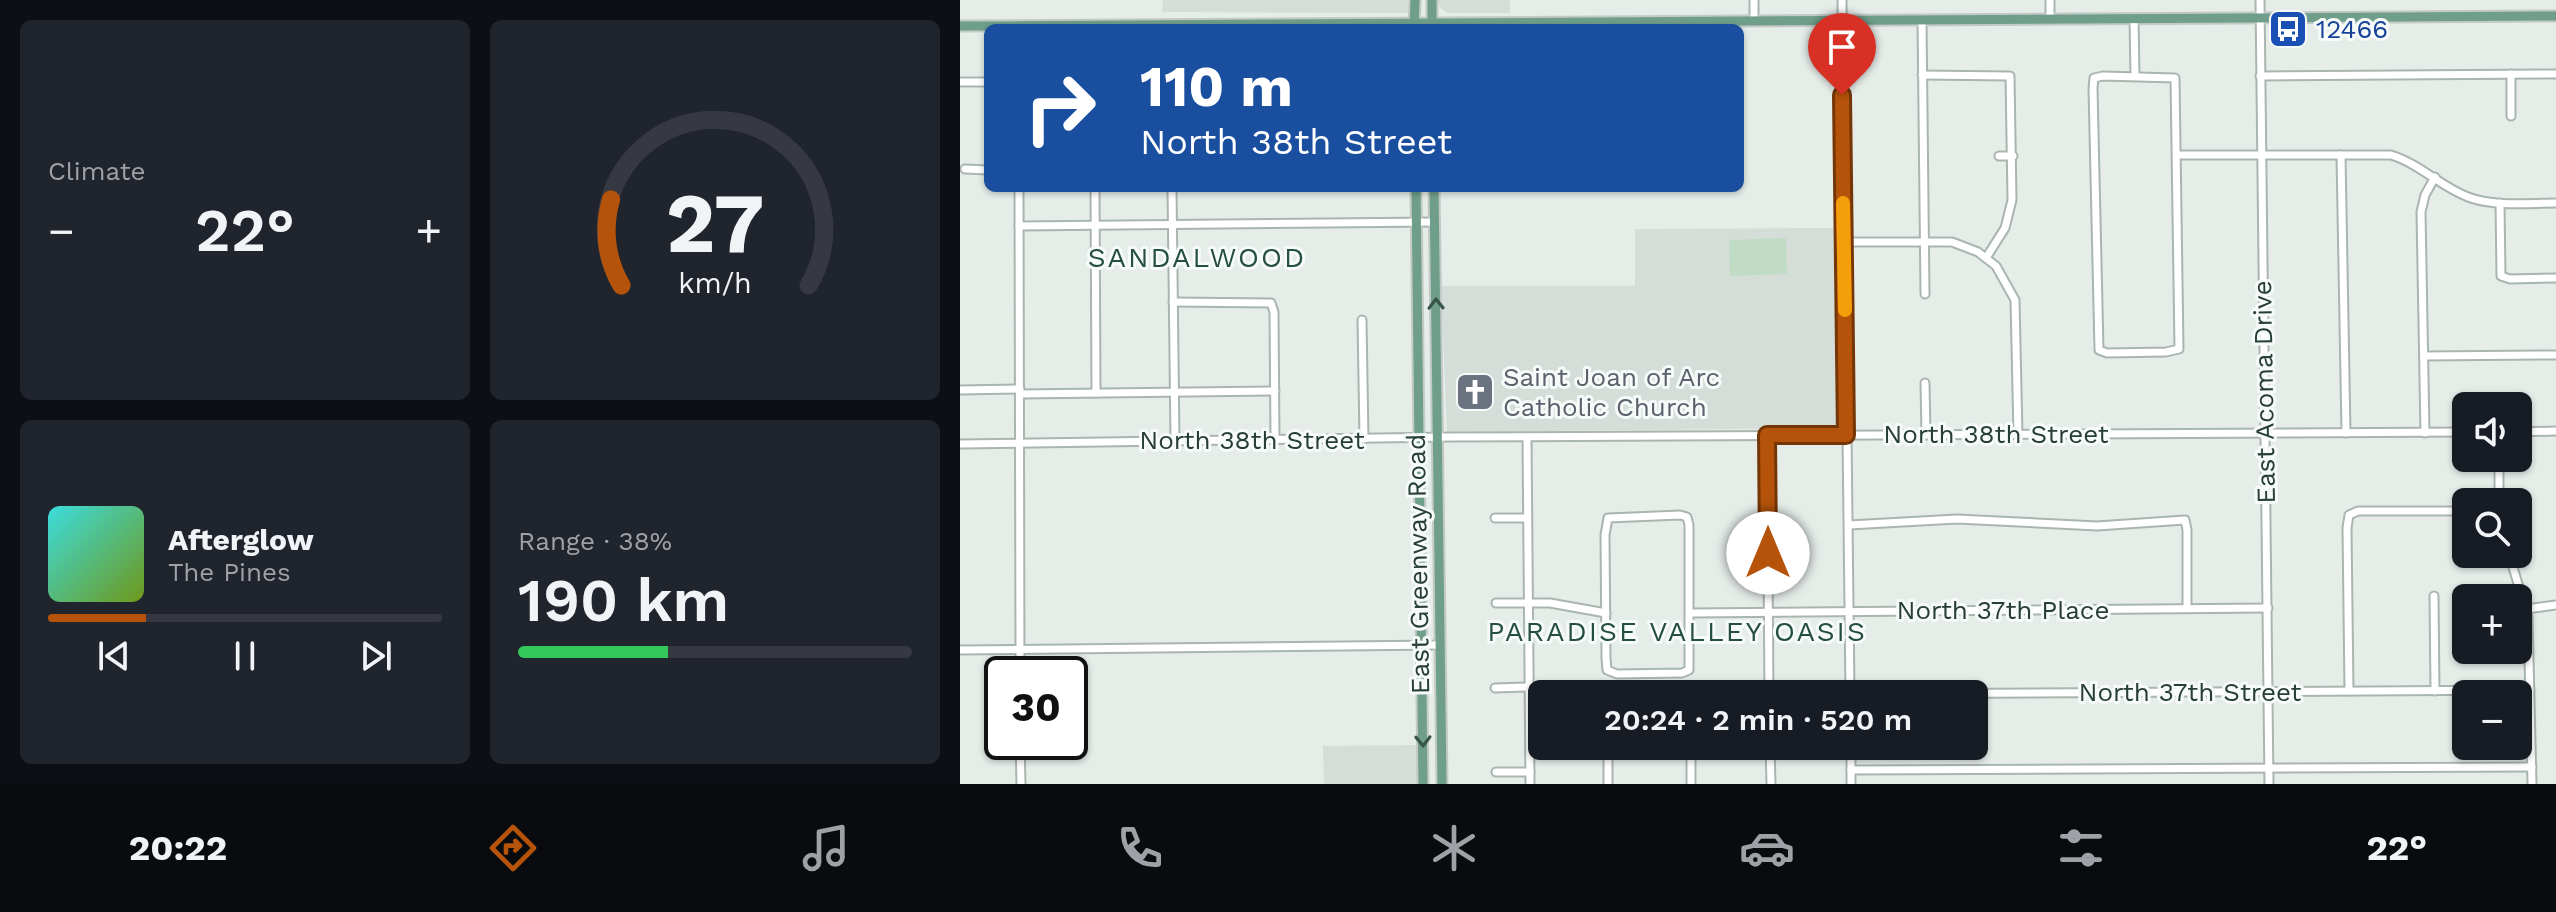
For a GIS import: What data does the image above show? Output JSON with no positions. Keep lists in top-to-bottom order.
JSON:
{
  "streets": {
    "main road": ["East Greenway Road"],
    "street": [
      "East Acoma Drive",
      "North 38th Street",
      "North 37th Place",
      "North 37th Street"
    ]
  },
  "crossings": [
    ["East Acoma Drive", "North 38th Street"],
    ["East Acoma Drive", "North 37th Place"],
    ["East Acoma Drive", "North 37th Street"],
    ["North 38th Street", "East Greenway Road"]
  ],
  "districts": ["SANDALWOOD", "PARADISE VALLEY OASIS"],
  "places": {
    "bus stop": ["12466"],
    "church": ["Saint Joan of Arc Catholic Church"]
  },
  "page": {
    "tile": [
      "Climate",
      ["Range · 38%", "190 km"]
    ],
    "turn": ["110 m", "North 38th Street"],
    "heat": ["−", "22°", "+"],
    "map_buttons": ["+", "−"],
    "song": ["Afterglow", "The Pines"],
    "limit": "30",
    "trip": "20:24 · 2 min · 520 m",
    "tabs": ["20:22", "22°"],
    "gauge": ["27", "km/h"]
  }
}
